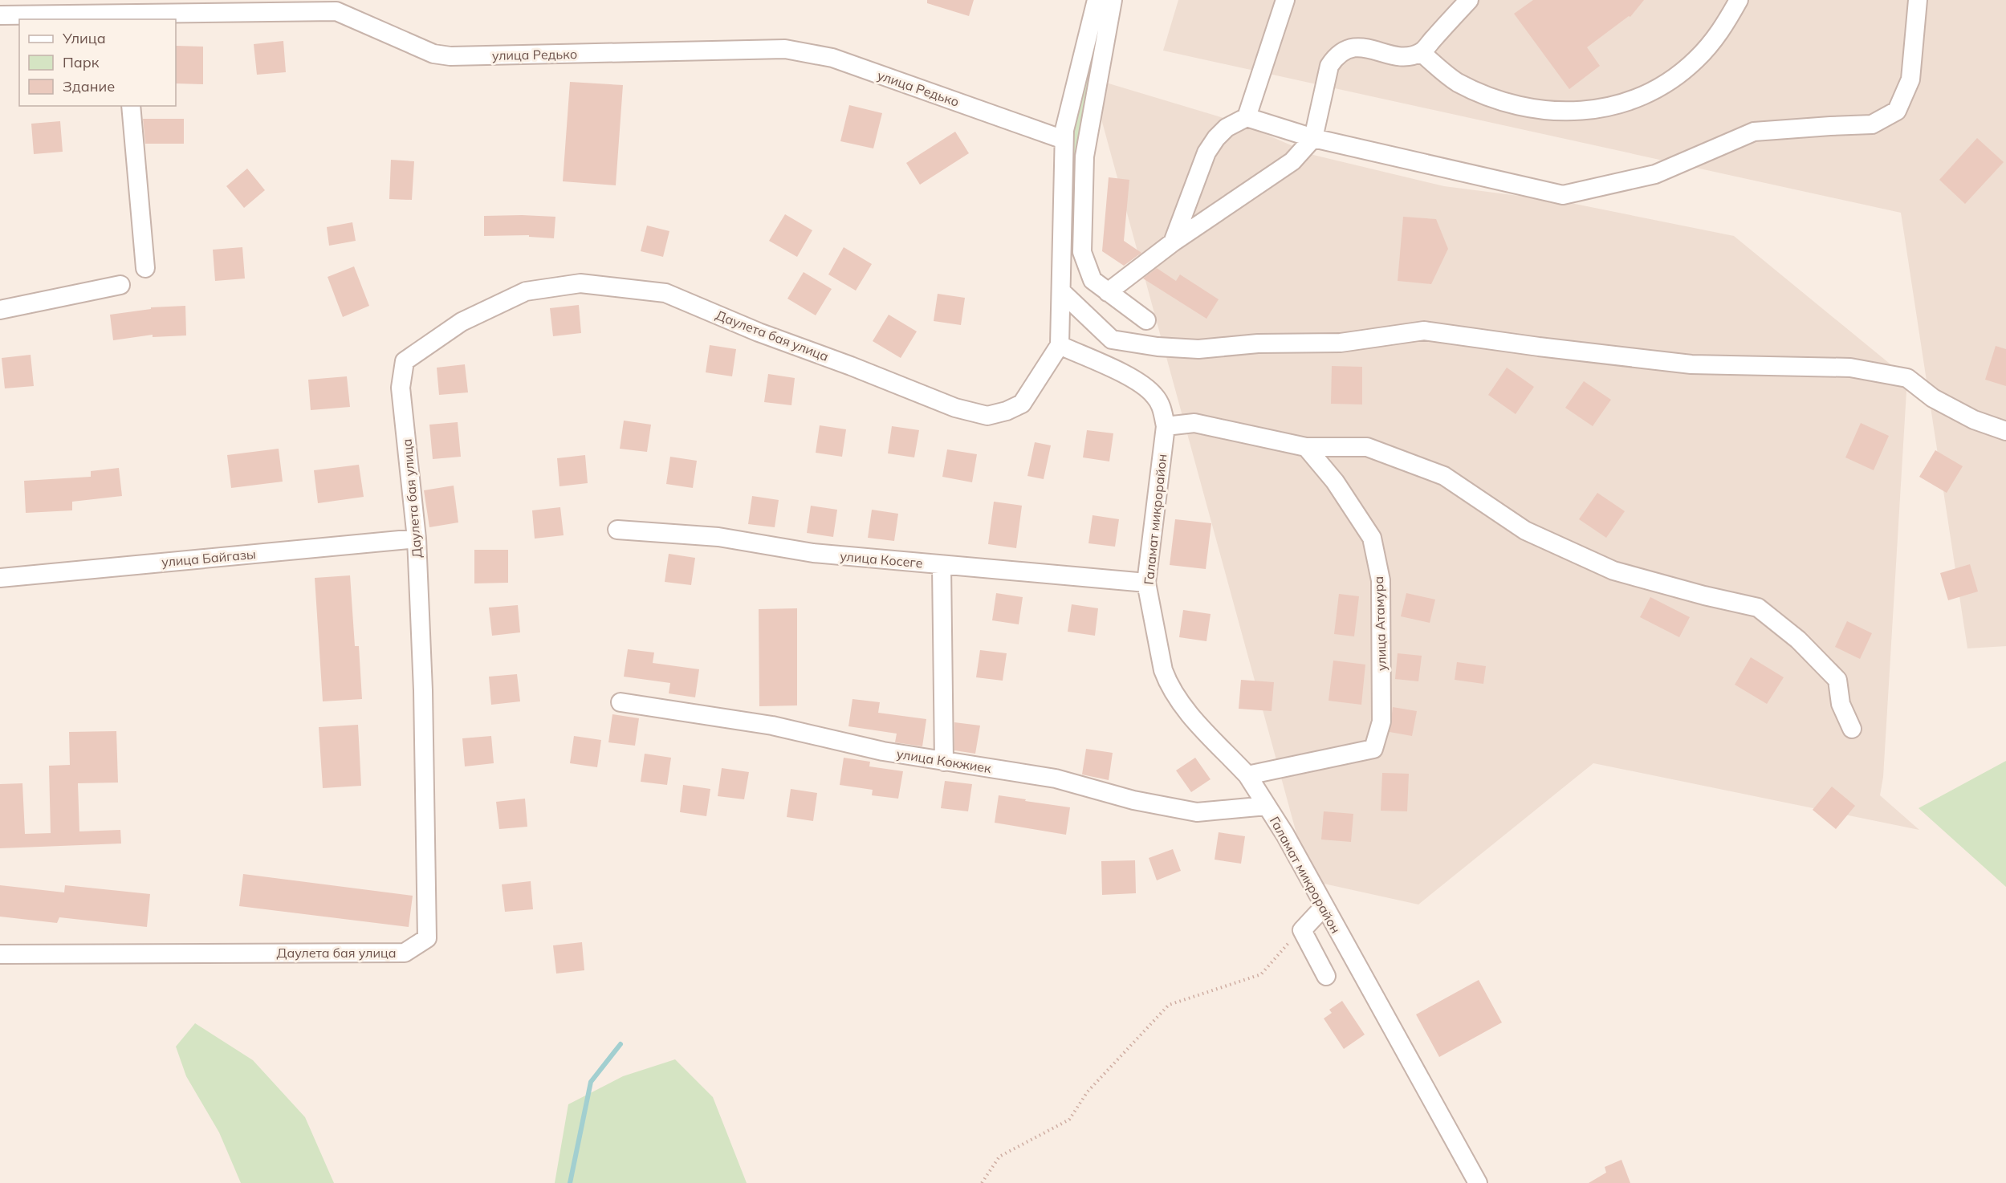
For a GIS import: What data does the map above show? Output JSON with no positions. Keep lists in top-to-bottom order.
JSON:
{
  "streets": {
    "street": [
      "улица Редько",
      "Даулета бая улица",
      "Галамат микрорайон",
      "улица Байгазы",
      "улица Косеге",
      "улица Атамура",
      "улица Кокжиек"
    ]
  },
  "crossings": [
    ["Даулета бая улица", "Галамат микрорайон"],
    ["Даулета бая улица", "улица Байгазы"],
    ["Галамат микрорайон", "улица Косеге"],
    ["Галамат микрорайон", "улица Атамура"],
    ["Галамат микрорайон", "улица Кокжиек"]
  ],
  "legend": ["Улица", "Парк", "Здание"]
}
